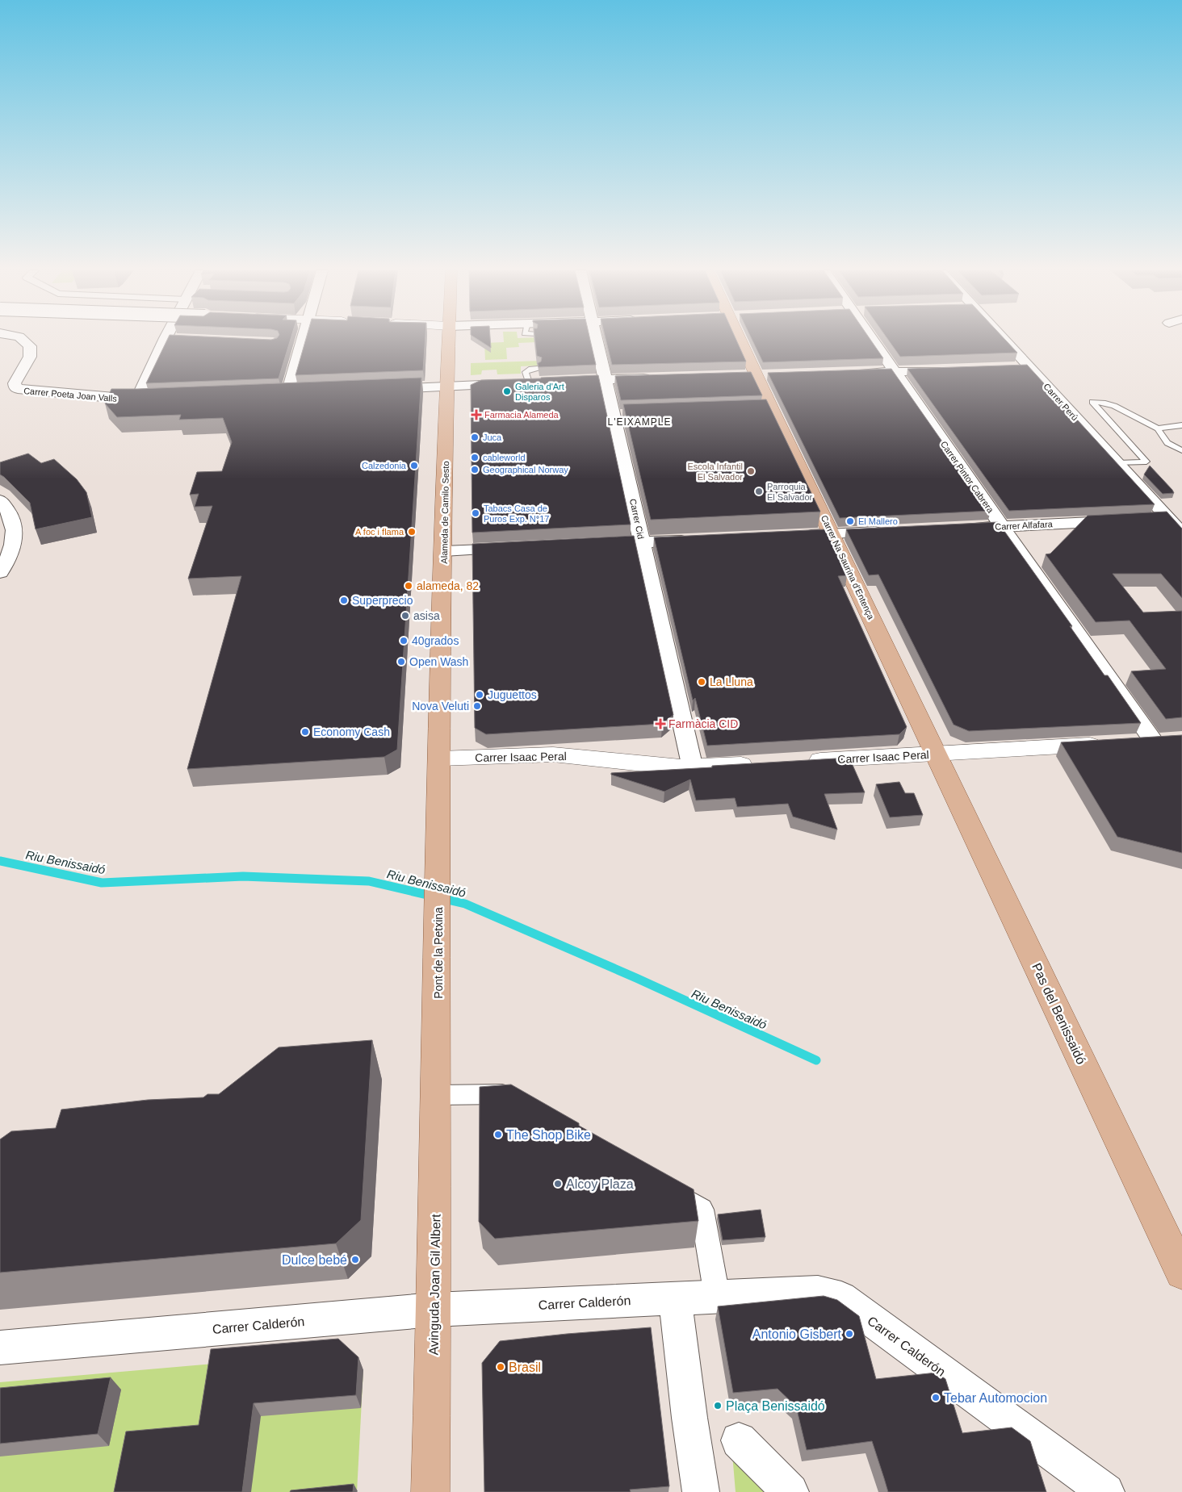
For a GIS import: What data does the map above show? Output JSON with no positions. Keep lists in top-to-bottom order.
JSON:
{
  "streets": {
    "main road": [
      "Alameda de Camilo Sesto",
      "Carrer Na Saurina d'Entença",
      "Carrer Isaac Peral",
      "Pont de la Petxina",
      "Pas del Benissaidó",
      "Avinguda Joan Gil Albert"
    ],
    "street": [
      "Carrer Poeta Joan Valls",
      "Carrer Perú",
      "Carrer Pintor Cabrera",
      "Carrer Cid",
      "Carrer Alfafara",
      "Carrer Calderón"
    ]
  },
  "crossings": [
    ["Carrer Pintor Cabrera", "Carrer Alfafara"],
    ["Alameda de Camilo Sesto", "Carrer Isaac Peral"],
    ["Alameda de Camilo Sesto", "Pont de la Petxina"],
    ["Carrer Cid", "Carrer Isaac Peral"],
    ["Carrer Na Saurina d'Entença", "Carrer Isaac Peral"],
    ["Carrer Na Saurina d'Entença", "Pas del Benissaidó"],
    ["Carrer Isaac Peral", "Pont de la Petxina"],
    ["Carrer Isaac Peral", "Pas del Benissaidó"],
    ["Pont de la Petxina", "Avinguda Joan Gil Albert"],
    ["Avinguda Joan Gil Albert", "Carrer Calderón"]
  ],
  "districts": ["L'EIXAMPLE"],
  "water": ["Riu Benissaidó"],
  "places": {
    "other": [
      "Galeria d'Art Disparos",
      "Juca",
      "cableworld",
      "Calzedonia",
      "Geographical Norway",
      "Escola Infantil El Salvador",
      "Parroquia El Salvador",
      "Tabacs Casa de Puros Exp. N°17",
      "El Mallero",
      "A foc i flama",
      "alameda, 82",
      "Superprecio",
      "asisa",
      "40grados",
      "Open Wash",
      "La Lluna",
      "Juguettos",
      "Nova Veluti",
      "Economy Cash",
      "The Shop Bike",
      "Alcoy Plaza",
      "Dulce bebé",
      "Antonio Gisbert",
      "Brasil",
      "Tebar Automocion",
      "Plaça Benissaidó"
    ],
    "health": ["Farmacia Alameda", "Farmàcia CID"]
  }
}
